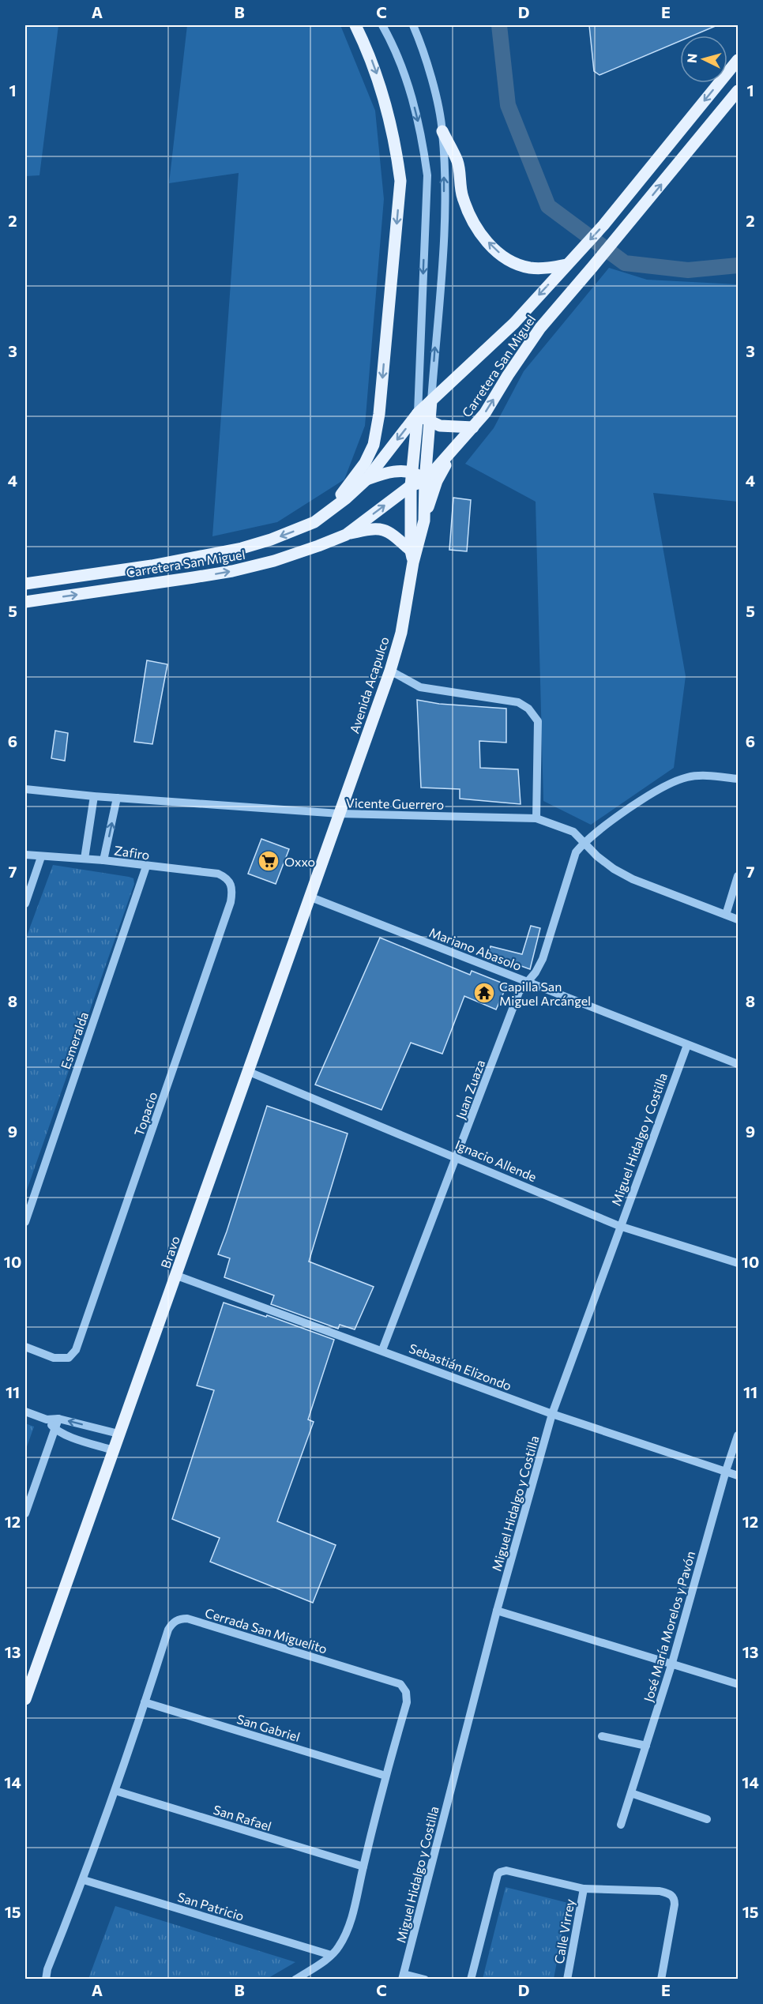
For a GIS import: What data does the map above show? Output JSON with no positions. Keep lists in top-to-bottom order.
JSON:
{
  "streets": {
    "main road": ["Carretera San Miguel", "Avenida Acapulco", "Bravo"],
    "street": [
      "Vicente Guerrero",
      "Zafiro",
      "Mariano Abasolo",
      "Esmeralda",
      "Juan Zuaza",
      "Topacio",
      "Miguel Hidalgo y Costilla",
      "Ignacio Allende",
      "Sebastián Elizondo",
      "José María Morelos y Pavón",
      "Cerrada San Miguelito",
      "San Gabriel",
      "San Rafael",
      "San Patricio",
      "Calle Virrey"
    ]
  },
  "crossings": [
    ["Carretera San Miguel", "Avenida Acapulco"],
    ["Avenida Acapulco", "Vicente Guerrero"],
    ["Avenida Acapulco", "Bravo"],
    ["Vicente Guerrero", "Juan Zuaza"],
    ["Vicente Guerrero", "Bravo"],
    ["Zafiro", "Esmeralda"],
    ["Zafiro", "Topacio"],
    ["Mariano Abasolo", "Juan Zuaza"],
    ["Mariano Abasolo", "Miguel Hidalgo y Costilla"],
    ["Mariano Abasolo", "Bravo"],
    ["Juan Zuaza", "Ignacio Allende"],
    ["Juan Zuaza", "Sebastián Elizondo"],
    ["Miguel Hidalgo y Costilla", "Ignacio Allende"],
    ["Miguel Hidalgo y Costilla", "Sebastián Elizondo"],
    ["Ignacio Allende", "Bravo"],
    ["Bravo", "Sebastián Elizondo"],
    ["Sebastián Elizondo", "José María Morelos y Pavón"],
    ["Cerrada San Miguelito", "San Gabriel"],
    ["Cerrada San Miguelito", "San Rafael"],
    ["Cerrada San Miguelito", "San Patricio"]
  ],
  "places": {
    "supermarket": ["Oxxo"],
    "temple": ["Capilla San Miguel Arcángel"]
  },
  "north": "left",
  "grid": {
    "columns": [
      "A",
      "B",
      "C",
      "D",
      "E"
    ],
    "rows": [
      "1",
      "2",
      "3",
      "4",
      "5",
      "6",
      "7",
      "8",
      "9",
      "10",
      "11",
      "12",
      "13",
      "14",
      "15"
    ]
  }
}
